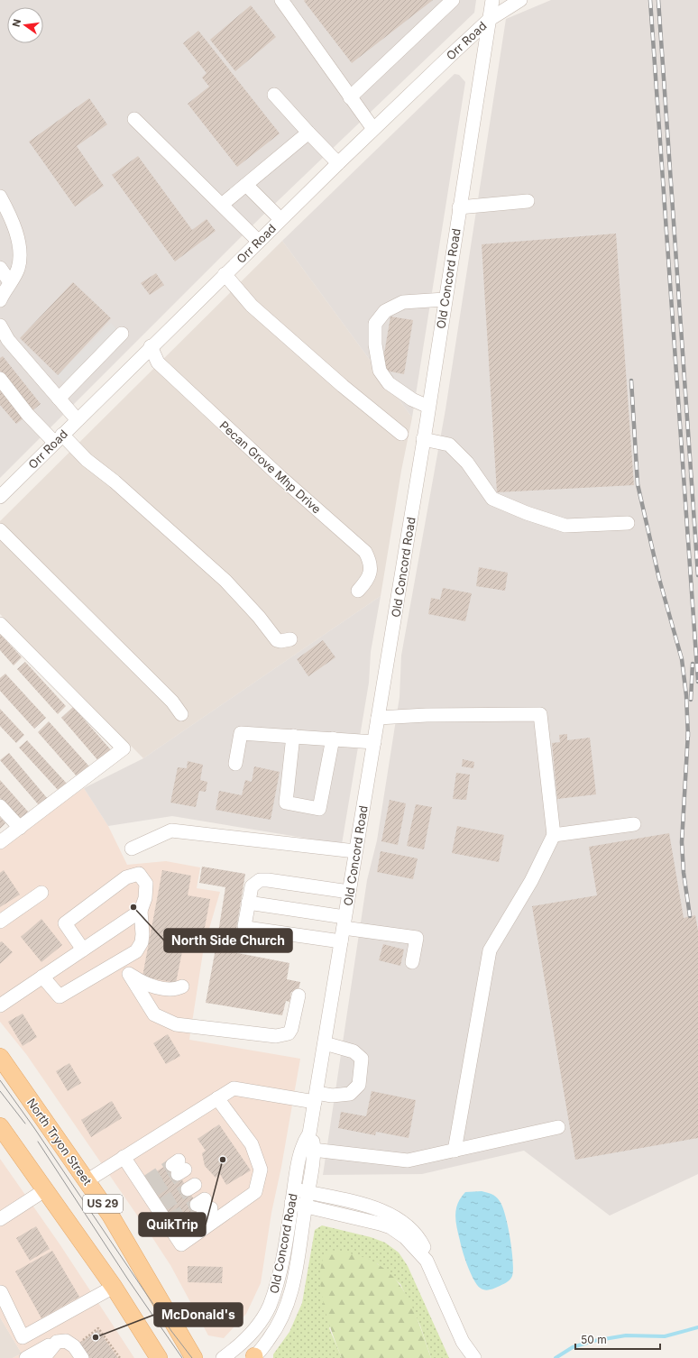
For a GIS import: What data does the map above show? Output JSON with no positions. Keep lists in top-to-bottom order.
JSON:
{
  "streets": {
    "main road": ["North Tryon Street", "US 29"],
    "street": ["Orr Road", "Old Concord Road", "Pecan Grove Mhp Drive"]
  },
  "crossings": [
    ["Orr Road", "Old Concord Road"],
    ["Orr Road", "Pecan Grove Mhp Drive"]
  ],
  "places": ["North Side Church", "QuikTrip", "McDonald's"],
  "scale_bar": "50 m",
  "north": "left"
}
